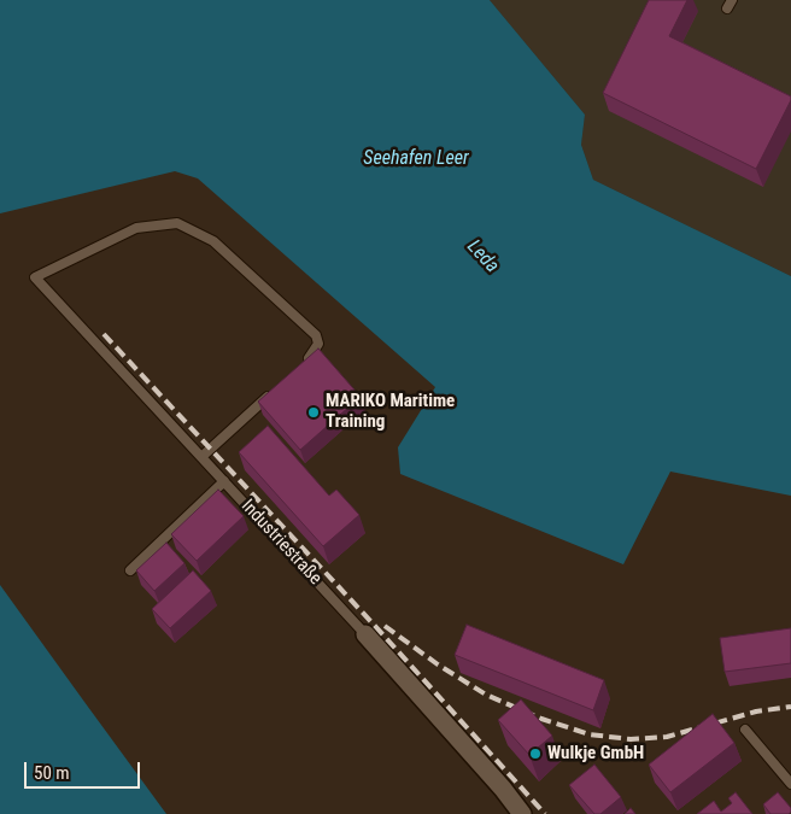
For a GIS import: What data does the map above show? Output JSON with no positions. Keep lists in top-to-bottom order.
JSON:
{
  "streets": {
    "street": ["Industriestraße"]
  },
  "water": ["Seehafen Leer", "Leda"],
  "places": ["MARIKO Maritime Training", "Wulkje GmbH"],
  "scale_bar": "50 m"
}
